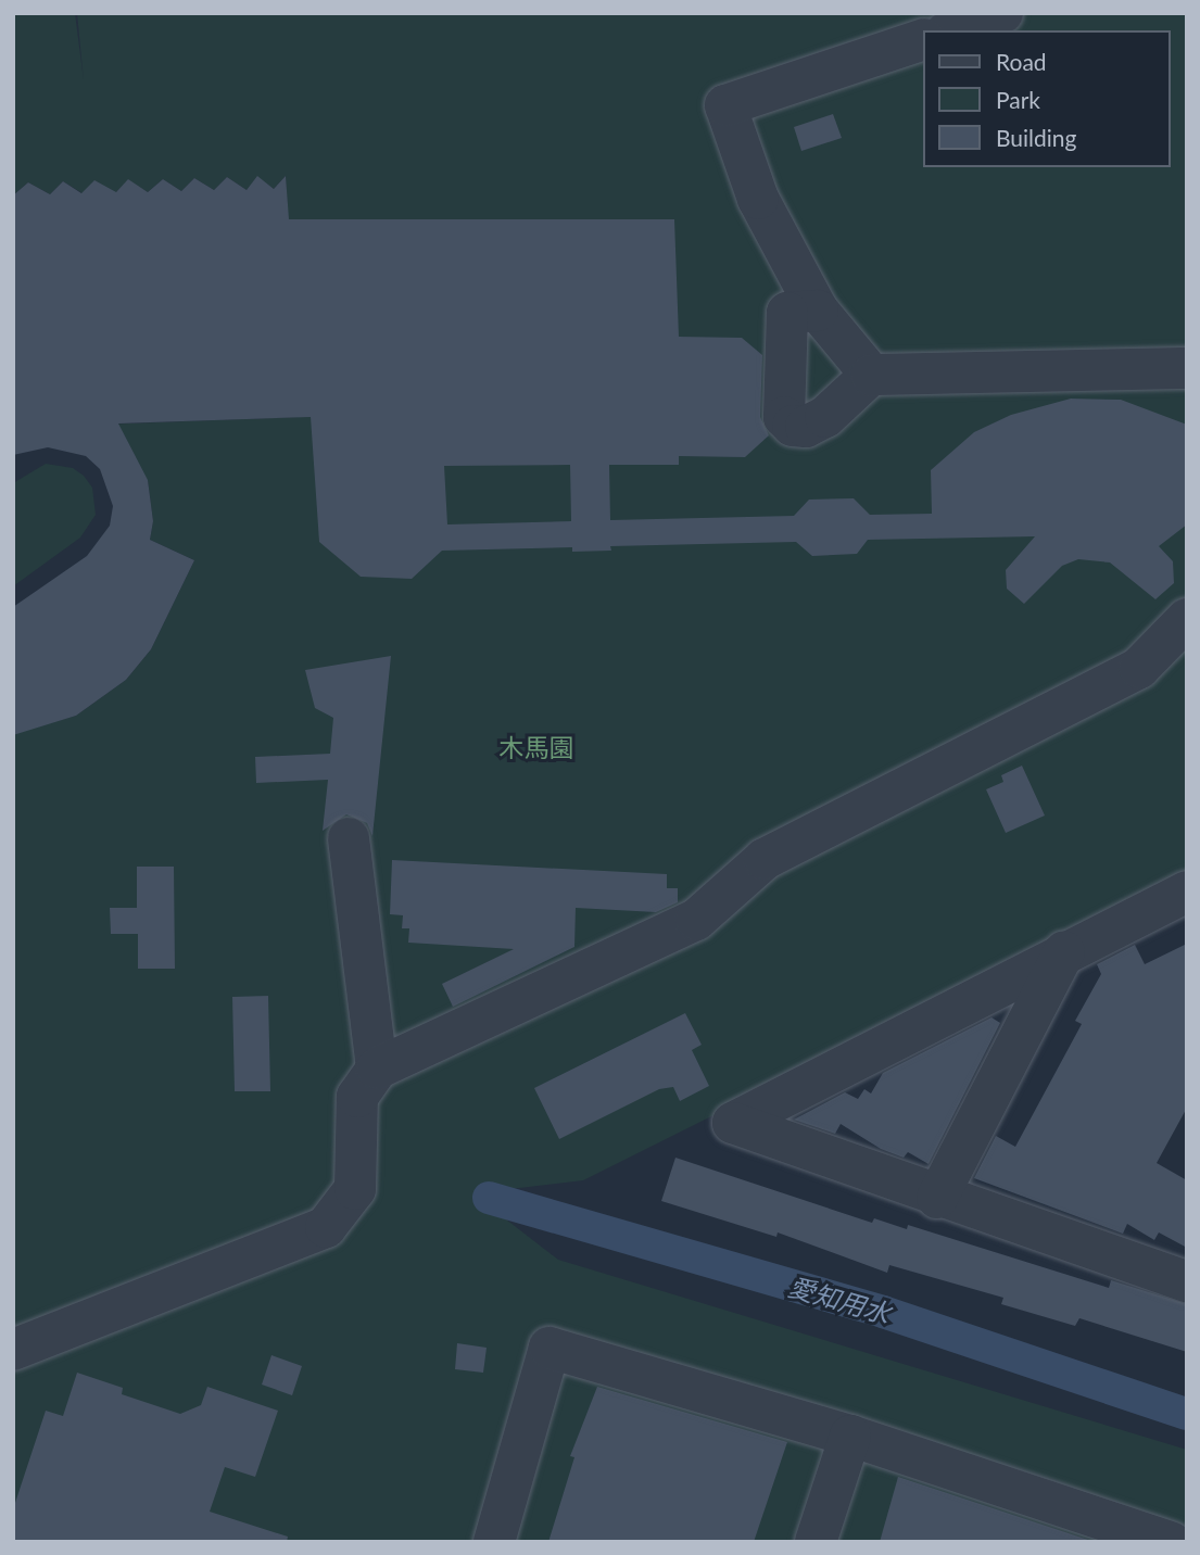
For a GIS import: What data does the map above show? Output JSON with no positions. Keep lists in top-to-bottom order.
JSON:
{
  "water": ["愛知用水"],
  "parks": ["木馬園"],
  "legend": ["Road", "Park", "Building"]
}
